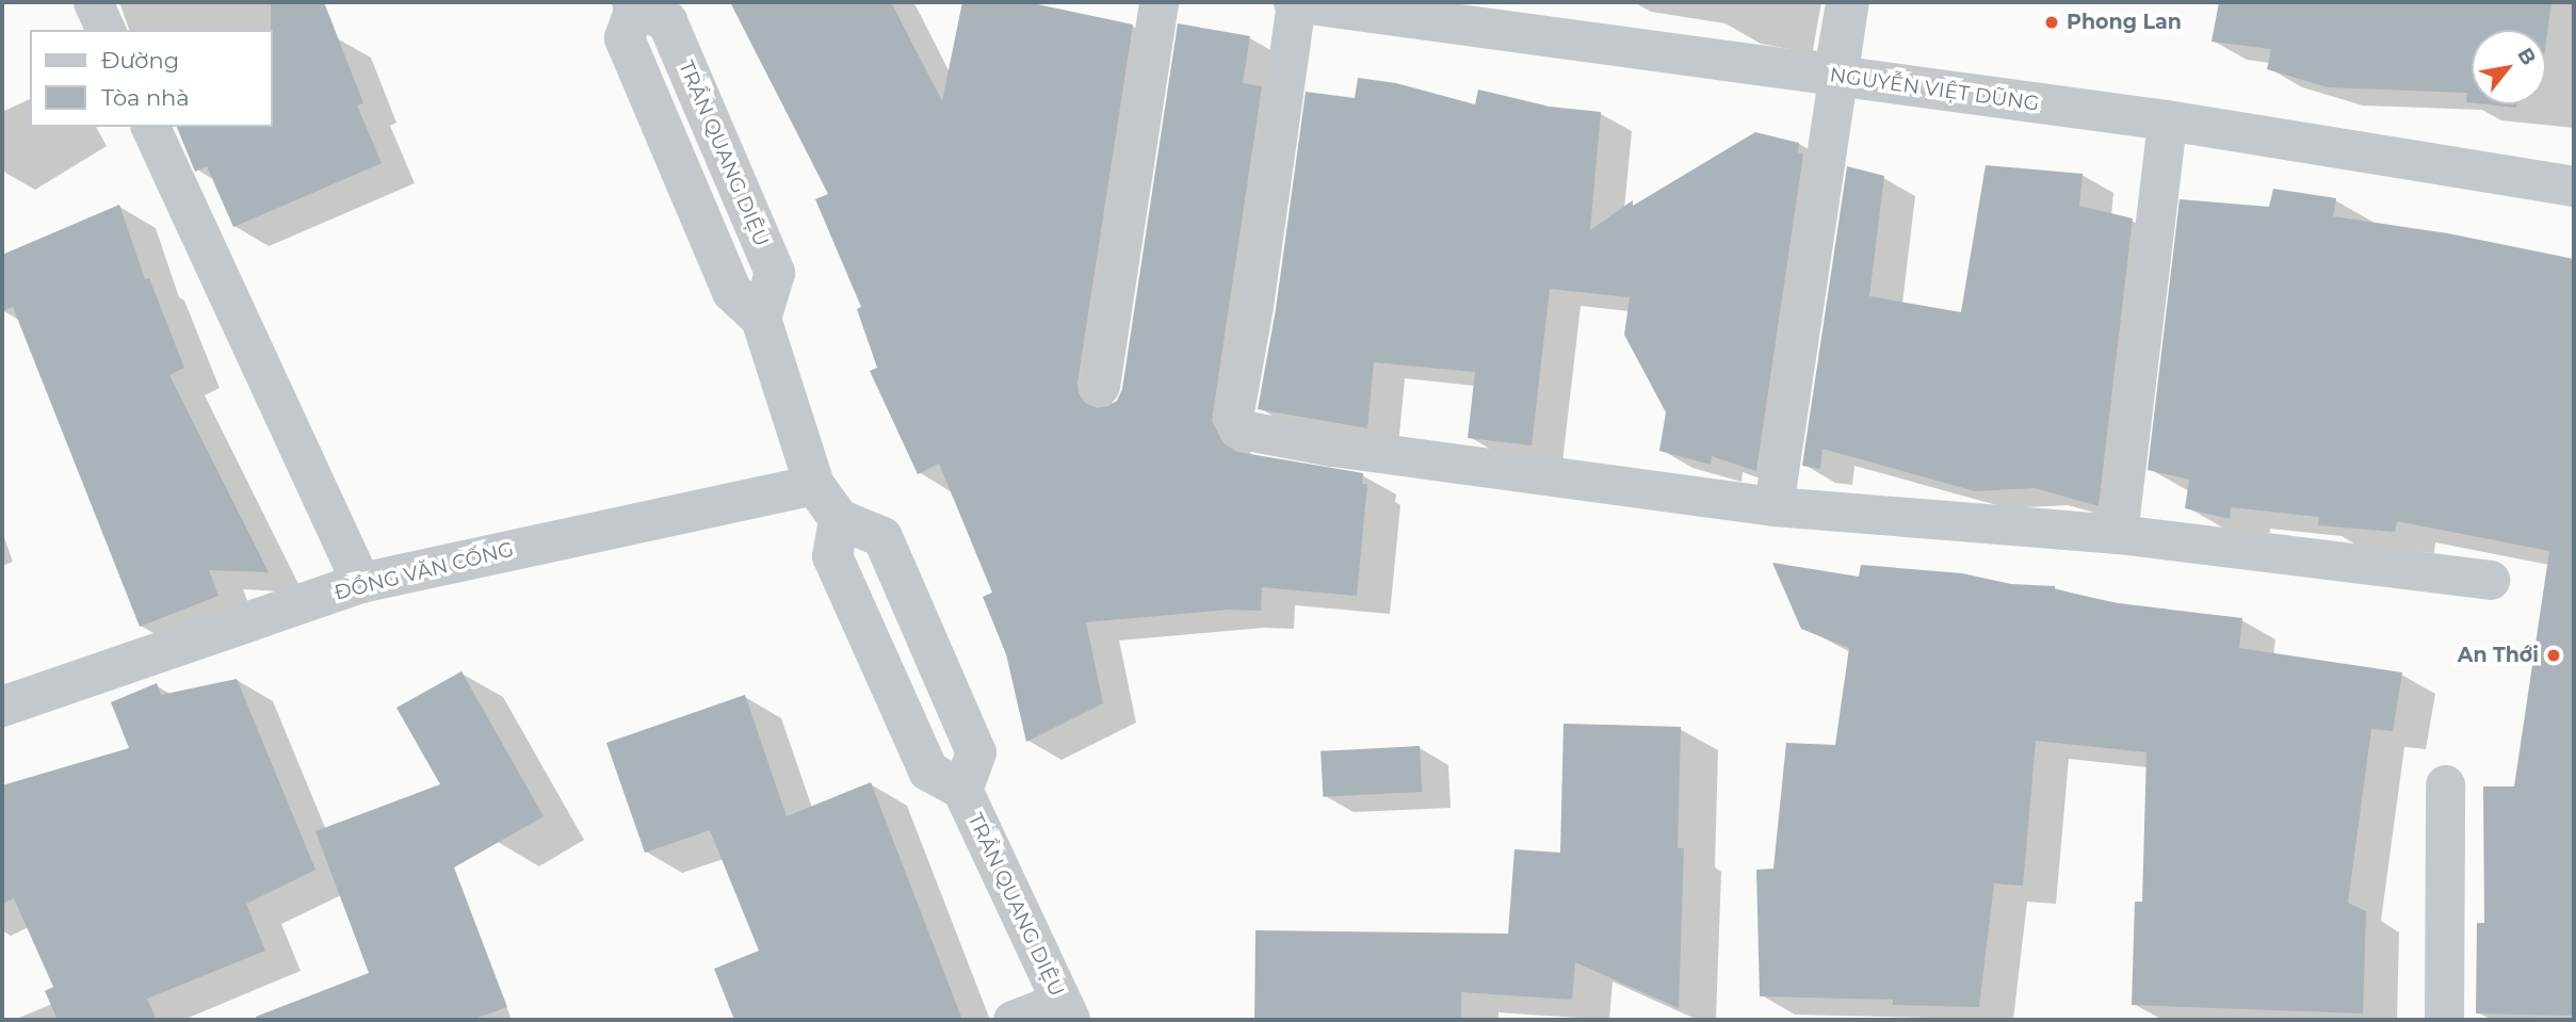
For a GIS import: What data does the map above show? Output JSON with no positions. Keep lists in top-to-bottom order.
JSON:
{
  "streets": {
    "street": ["NGUYỄN VIỆT DŨNG", "TRẦN QUANG DIỆU", "ĐỒNG VĂN CỐNG"]
  },
  "places": ["Phong Lan", "An Thới"],
  "legend": ["Đường", "Tòa nhà"],
  "north": "top right"
}
